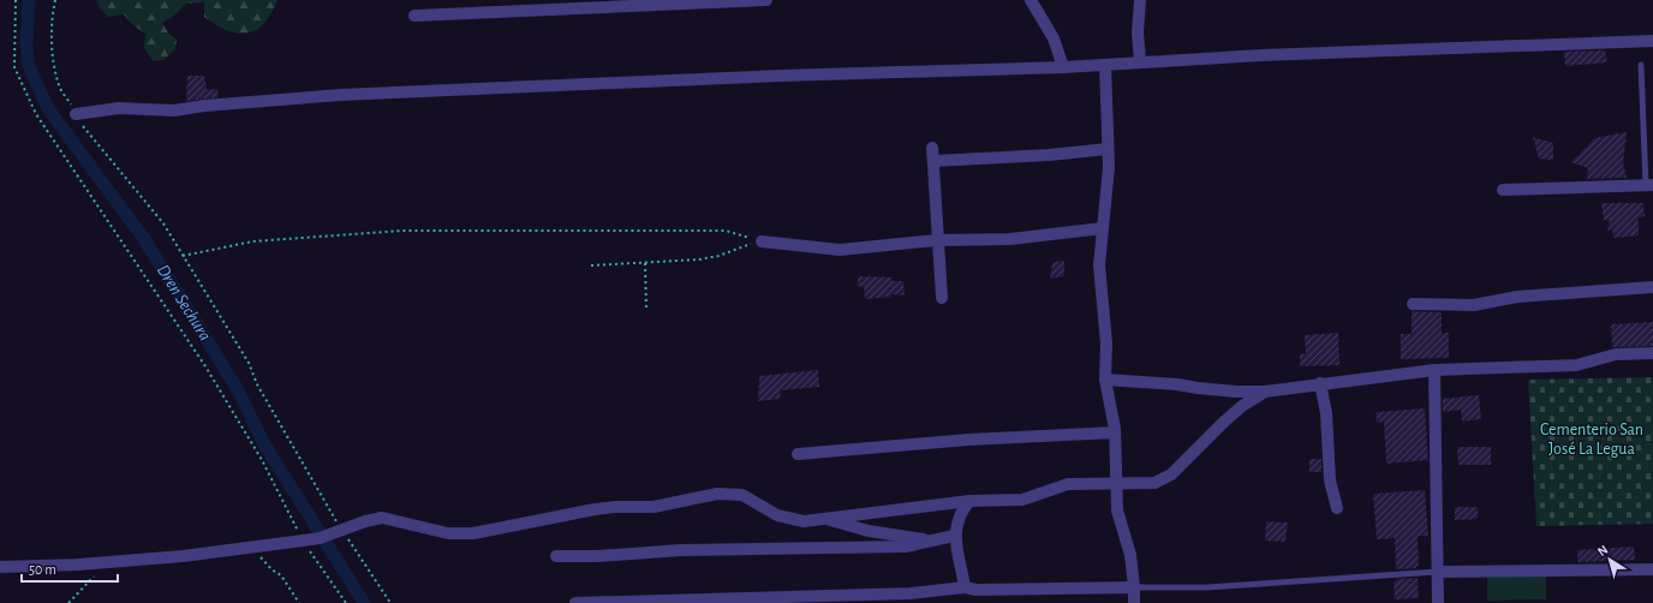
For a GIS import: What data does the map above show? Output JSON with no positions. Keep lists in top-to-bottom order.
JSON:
{
  "water": ["Dren Sechura"],
  "parks": ["Cementerio San José La Legua"],
  "scale_bar": "50 m",
  "north": "top left"
}
